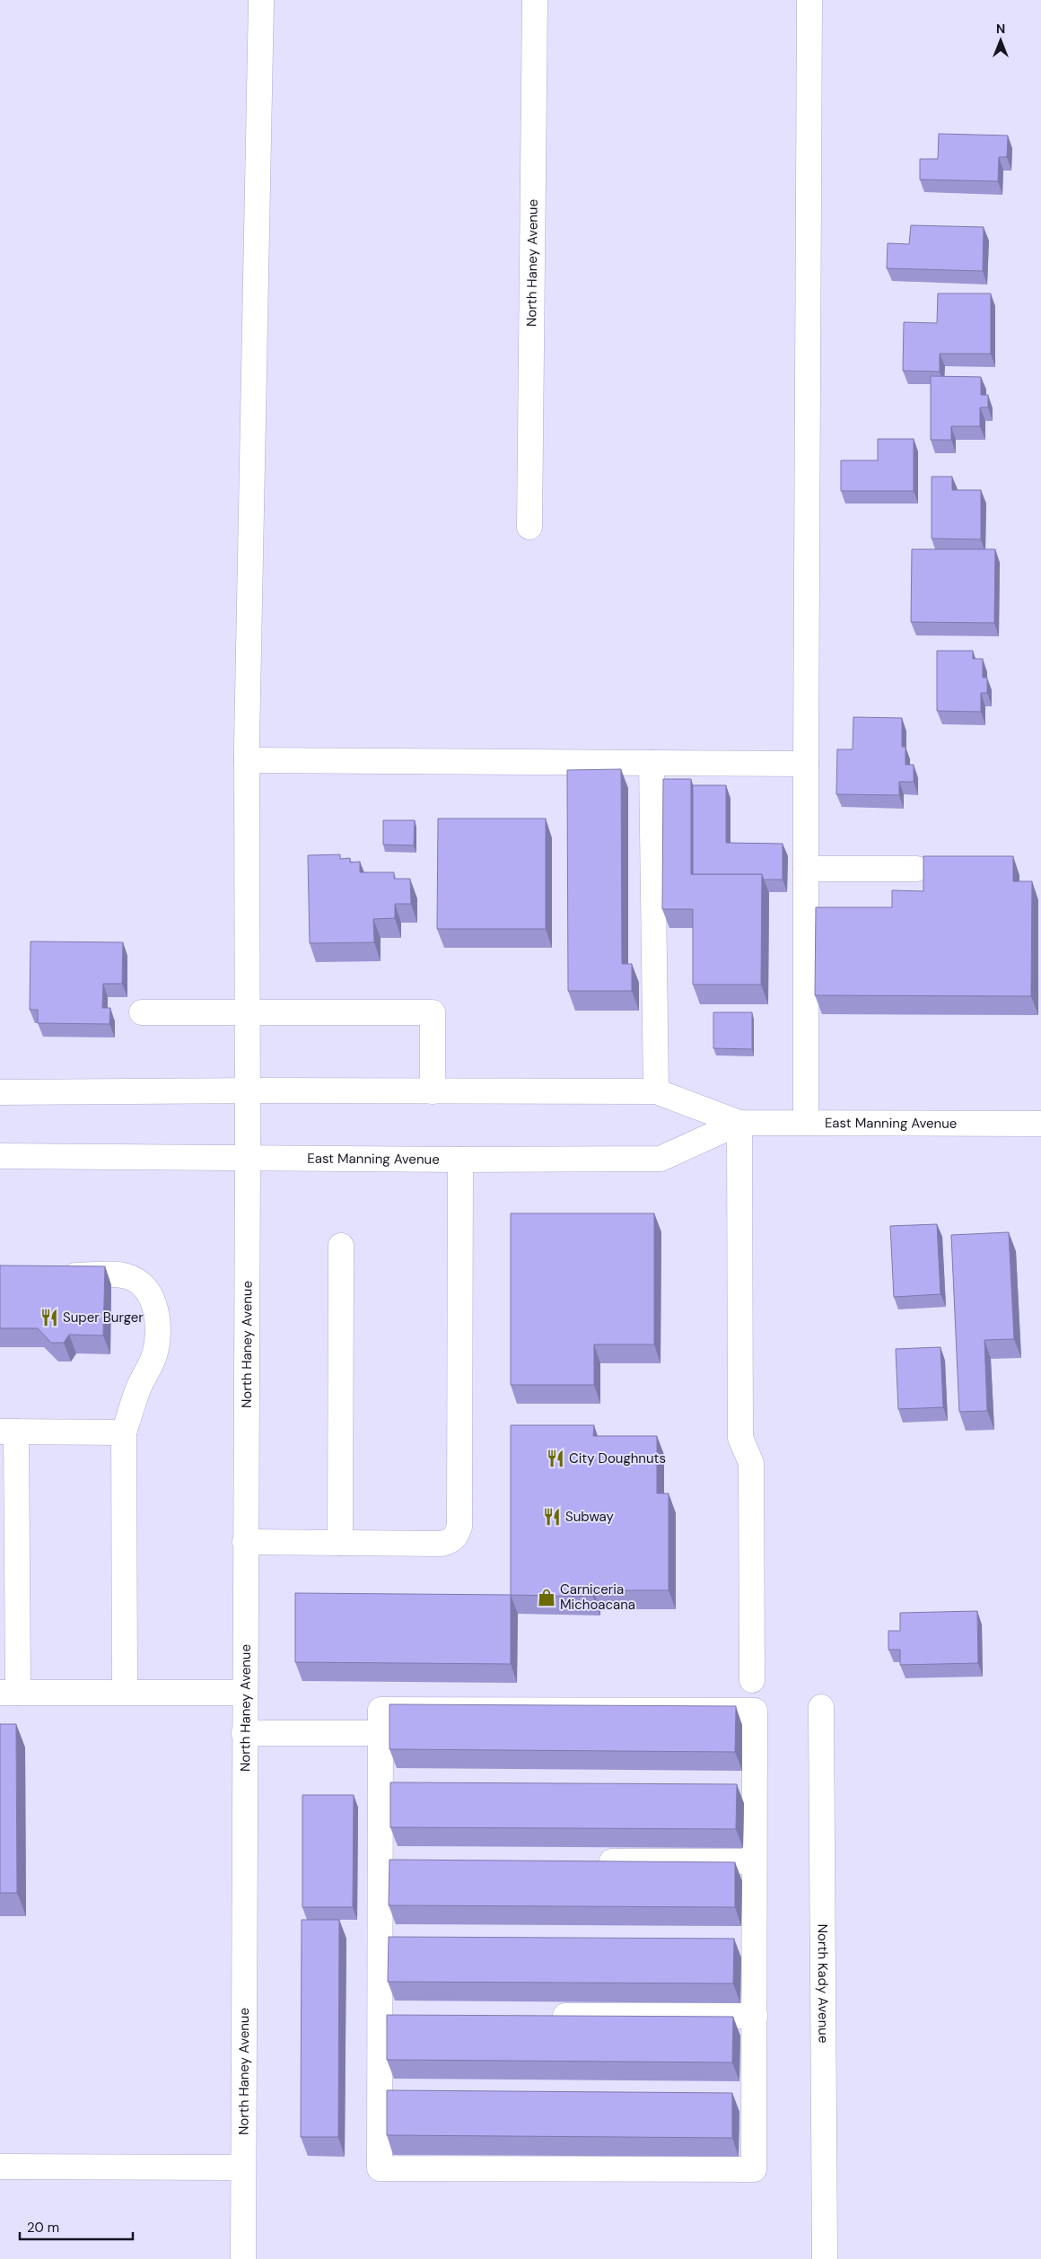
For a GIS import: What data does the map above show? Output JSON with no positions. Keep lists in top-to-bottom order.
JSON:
{
  "streets": {
    "street": ["North Haney Avenue", "East Manning Avenue", "North Kady Avenue"]
  },
  "crossings": [
    ["North Haney Avenue", "East Manning Avenue"]
  ],
  "places": {
    "restaurant": ["Super Burger", "City Doughnuts", "Subway"],
    "shop": ["Carniceria Michoacana"]
  },
  "scale_bar": "20 m",
  "north": "top"
}
